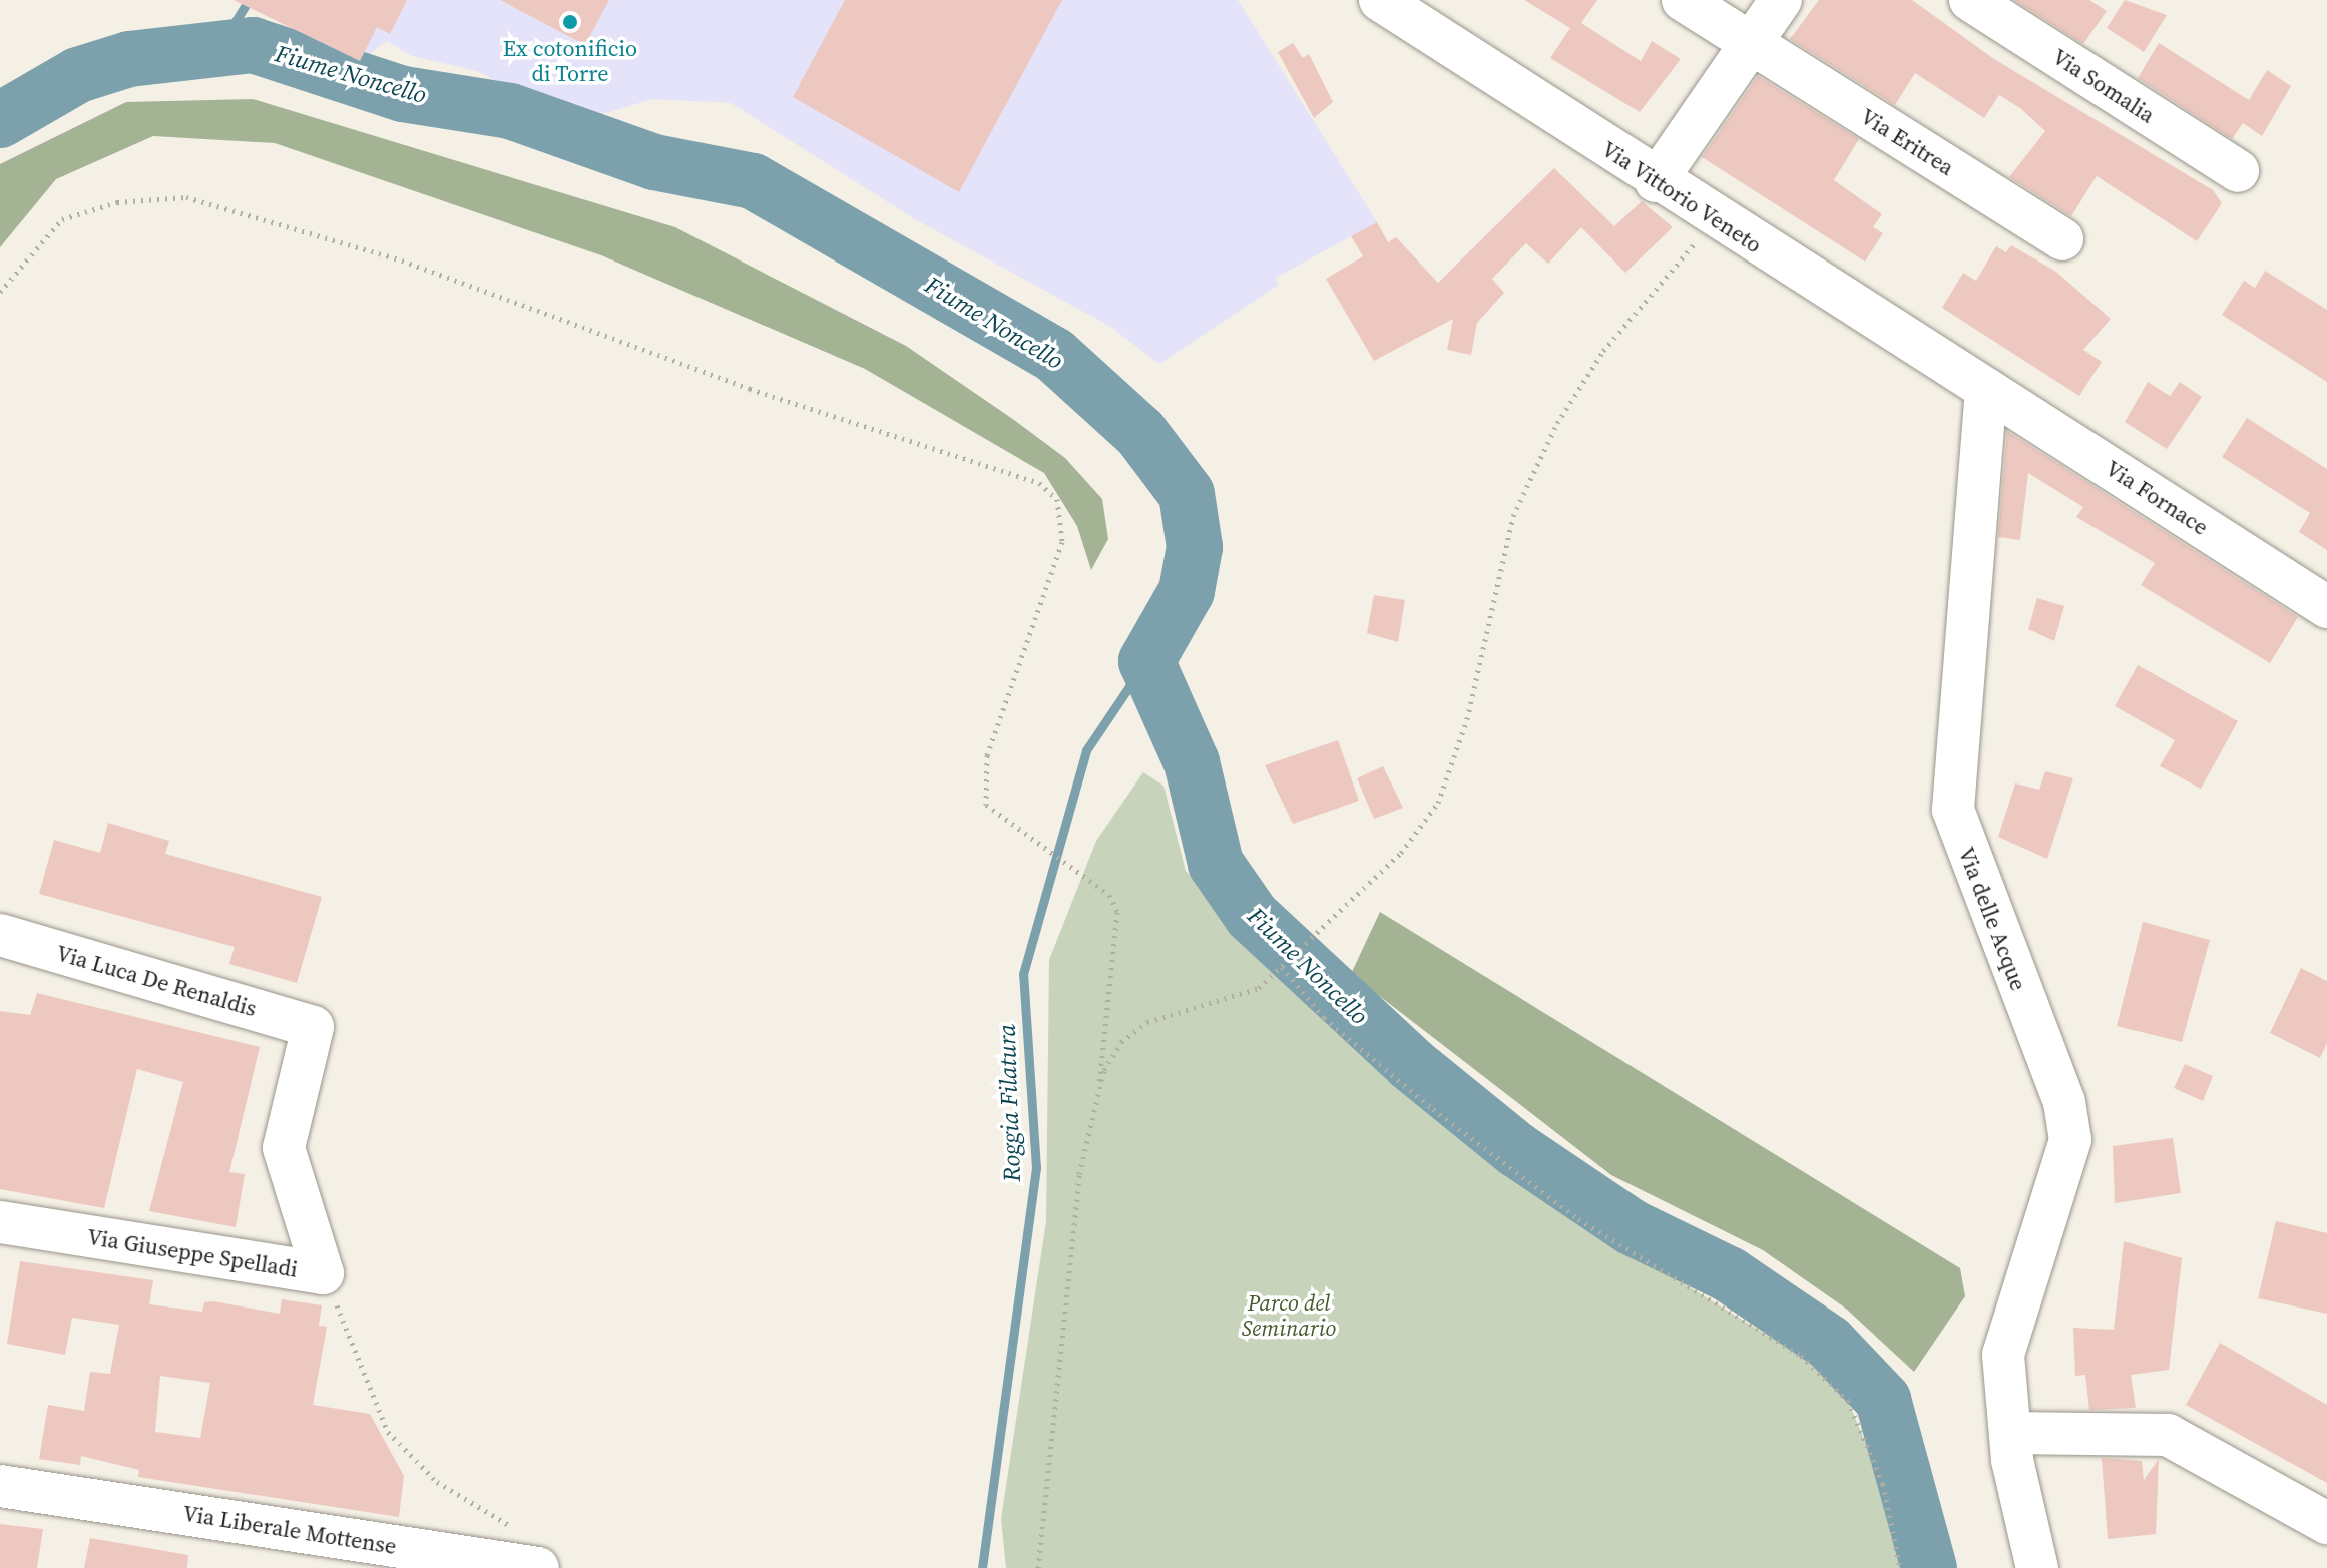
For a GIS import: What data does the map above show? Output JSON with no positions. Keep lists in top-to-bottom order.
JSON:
{
  "streets": {
    "street": [
      "Via Somalia",
      "Via Eritrea",
      "Via Vittorio Veneto",
      "Via Fornace",
      "Via delle Acque",
      "Via Luca De Renaldis",
      "Via Giuseppe Spelladi",
      "Via Liberale Mottense"
    ]
  },
  "crossings": [
    ["Via Vittorio Veneto", "Via Fornace"],
    ["Via Vittorio Veneto", "Via delle Acque"],
    ["Via Fornace", "Via delle Acque"],
    ["Via Luca De Renaldis", "Via Giuseppe Spelladi"]
  ],
  "water": ["Fiume Noncello", "Roggia Filatura"],
  "parks": ["Parco del Seminario"],
  "places": ["Ex cotonificio di Torre"]
}
